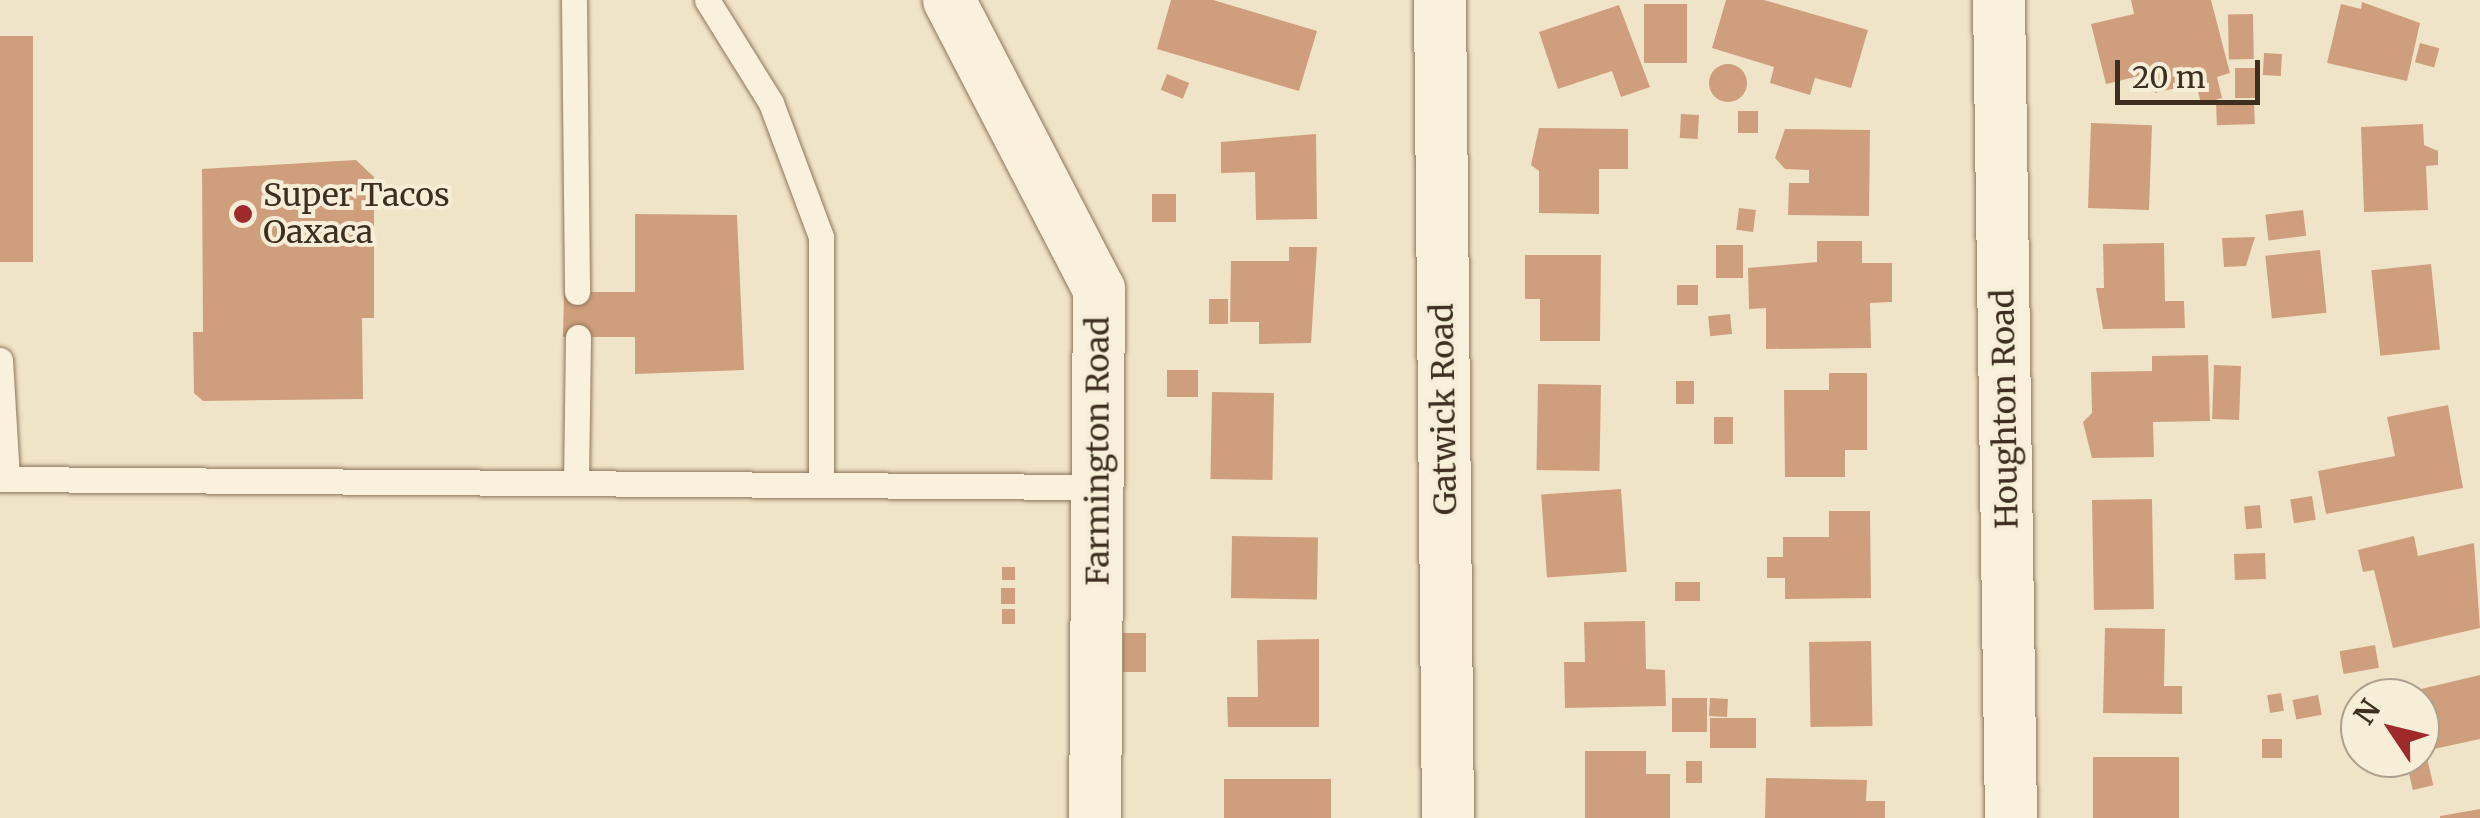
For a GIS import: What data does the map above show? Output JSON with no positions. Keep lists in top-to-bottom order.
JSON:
{
  "streets": {
    "street": ["Gatwick Road", "Houghton Road", "Farmington Road"]
  },
  "places": ["Super Tacos Oaxaca"],
  "scale_bar": "20 m",
  "north": "top left"
}
